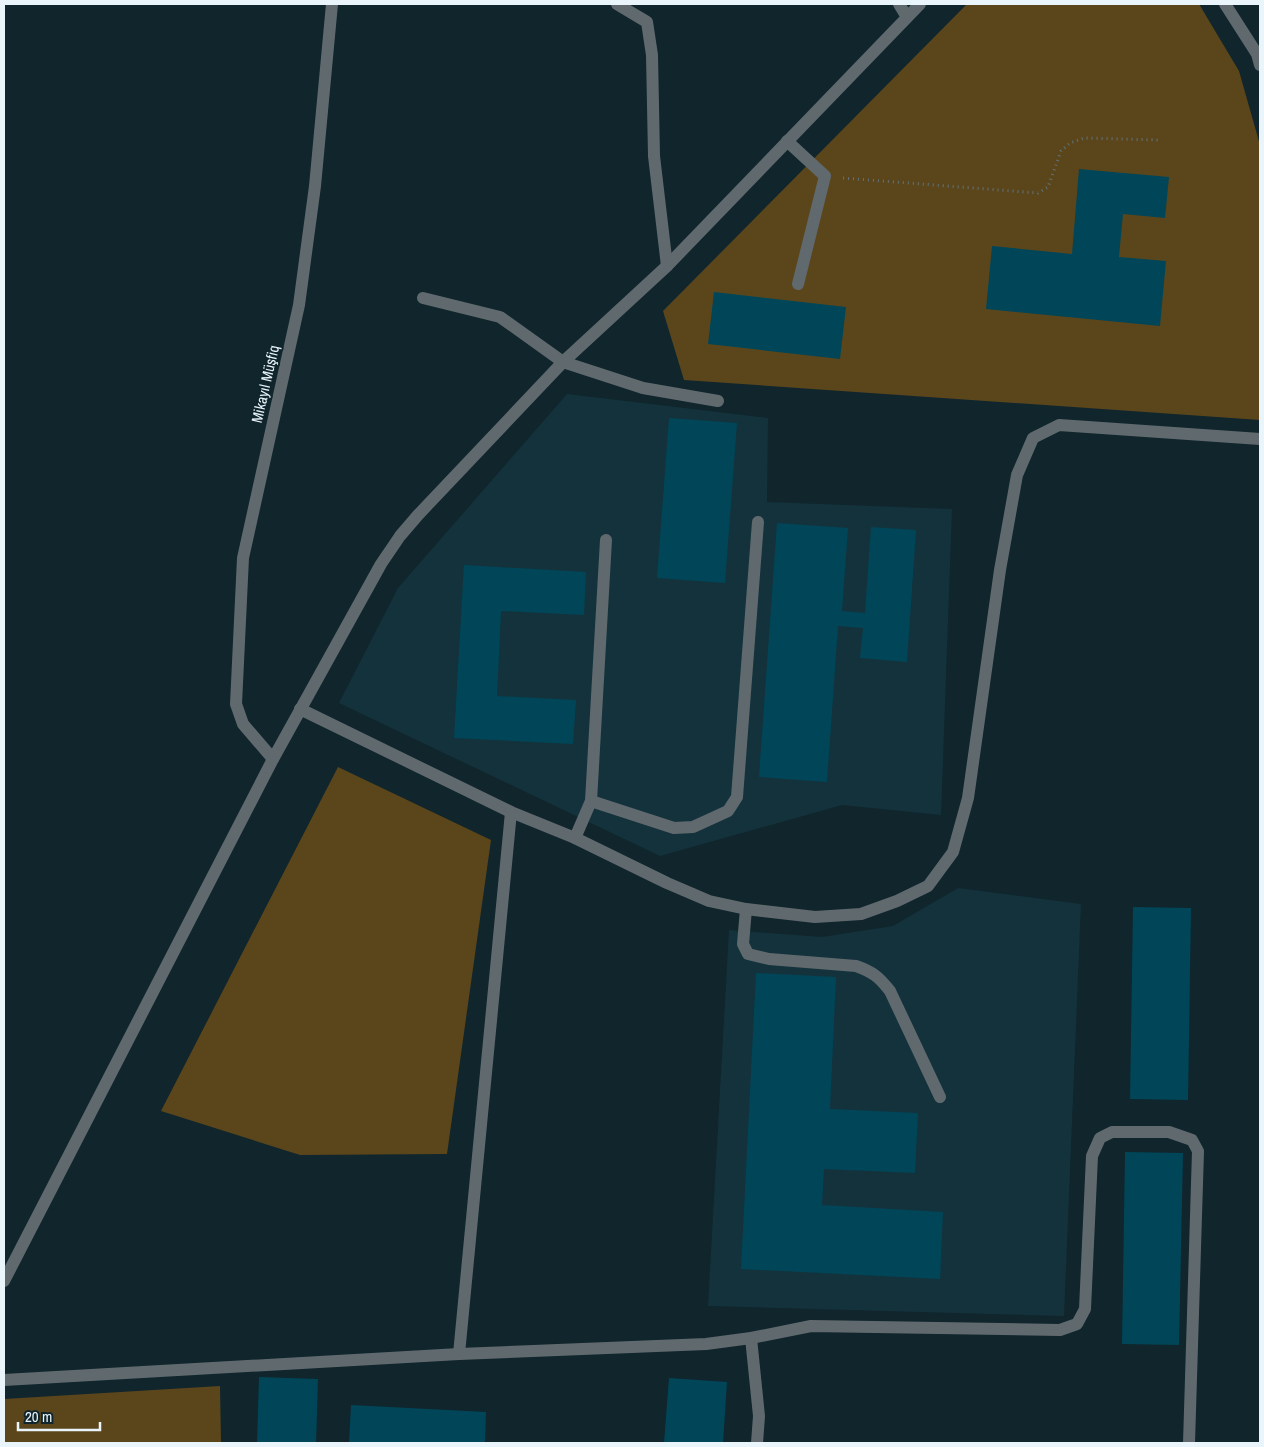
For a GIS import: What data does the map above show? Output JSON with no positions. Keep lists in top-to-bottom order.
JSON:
{
  "streets": {
    "street": ["Mikayıl Müşfiq"]
  },
  "scale_bar": "20 m"
}
